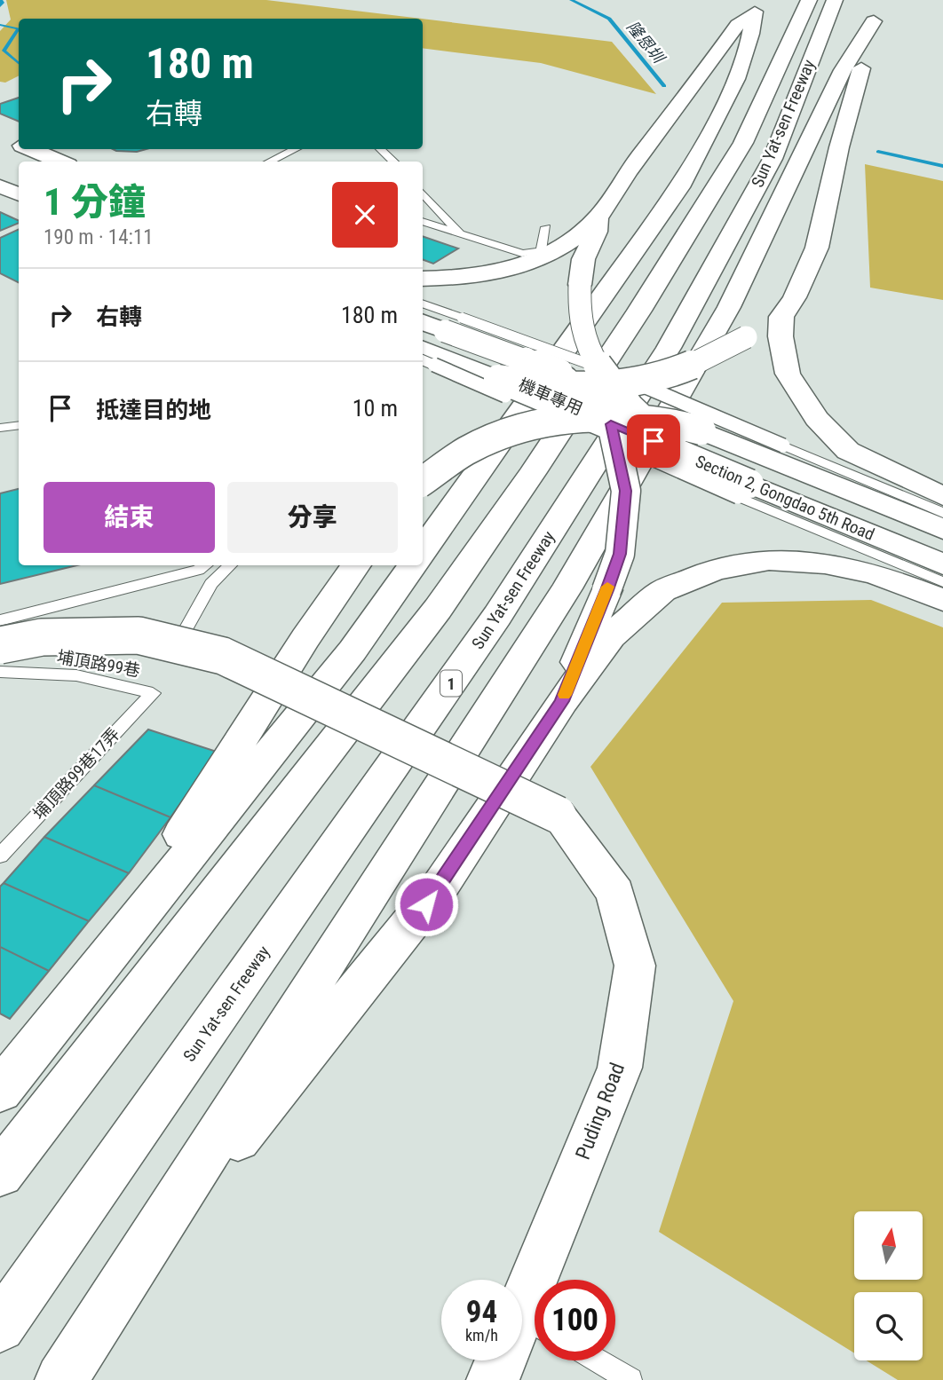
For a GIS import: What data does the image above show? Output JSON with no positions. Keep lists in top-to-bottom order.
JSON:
{
  "streets": {
    "main road": [
      "Sun Yat-sen Freeway",
      "Section 2, Gongdao 5th Road",
      "1",
      "Puding Road"
    ],
    "lane": ["機車專用", "埔頂路99巷", "埔頂路99巷17弄"]
  },
  "crossings": [
    ["機車專用", "Section 2, Gongdao 5th Road"],
    ["埔頂路99巷", "埔頂路99巷17弄"]
  ],
  "water": ["隆恩圳"],
  "north": "top",
  "page": {
    "turn": ["180 m", "右轉"],
    "heading": ["1 分鐘", "190 m · 14:11"],
    "list": [
      {
        "name": "右轉",
        "value": "180 m"
      },
      {
        "name": "抵達目的地",
        "value": "10 m"
      }
    ],
    "buttons": ["結束", "分享"],
    "speed": "94 km/h",
    "limit": "100"
  }
}
